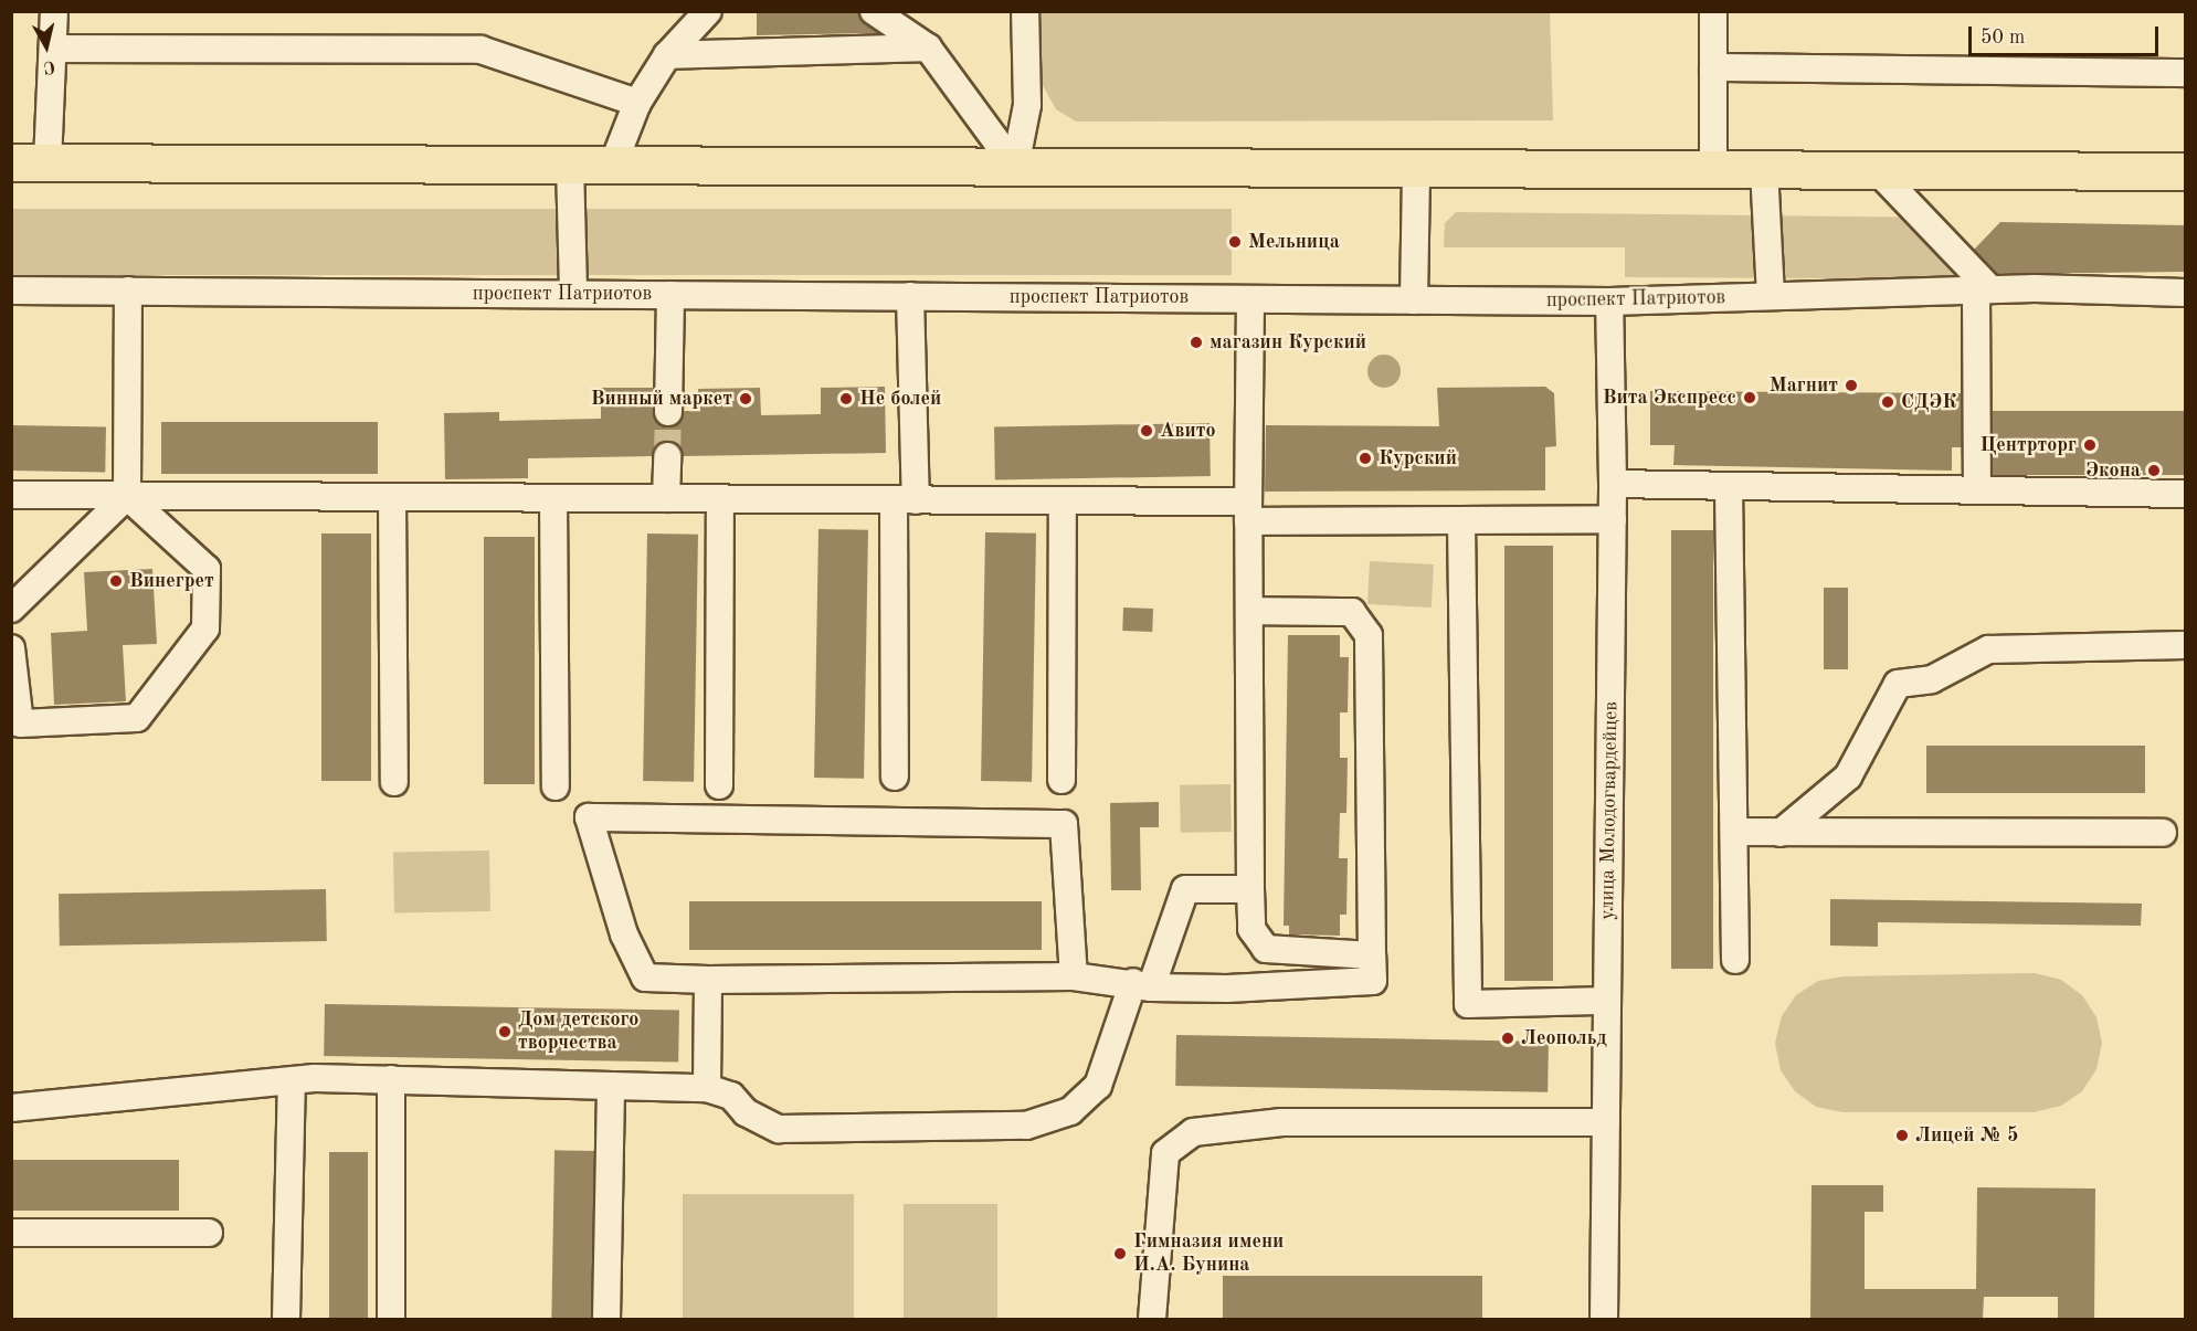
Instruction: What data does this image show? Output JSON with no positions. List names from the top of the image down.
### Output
{
  "streets": {
    "street": ["проспект Патриотов", "улица Молодогвардейцев"]
  },
  "crossings": [
    ["проспект Патриотов", "улица Молодогвардейцев"]
  ],
  "places": [
    "Мельница",
    "магазин Курский",
    "Магнит",
    "Вита Экспресс",
    "Винный маркет",
    "Не болей",
    "СДЭК",
    "Авито",
    "Центрторг",
    "Курский",
    "Экона",
    "Винегрет",
    "Дом детского творчества",
    "Леопольд",
    "Лицей № 5",
    "Гимназия имени И.А. Бунина"
  ],
  "scale_bar": "50 m",
  "north": "bottom"
}
